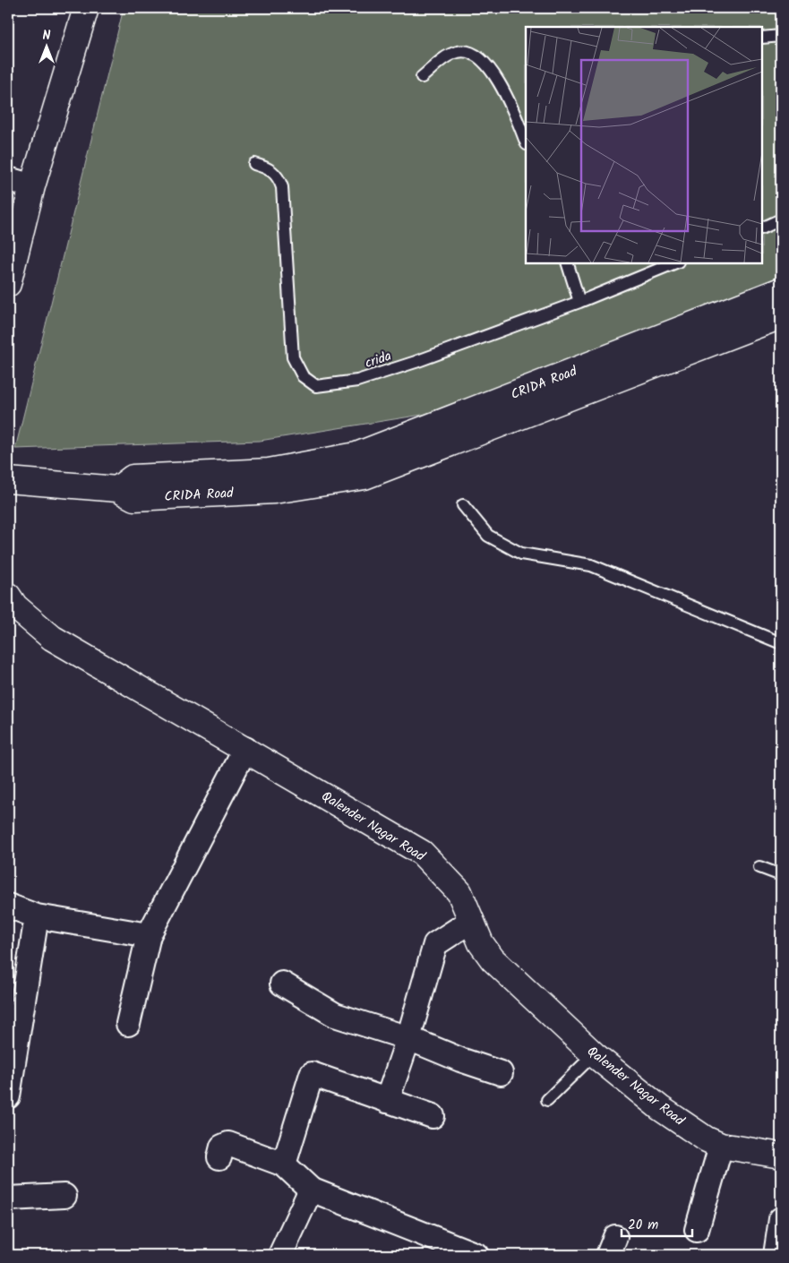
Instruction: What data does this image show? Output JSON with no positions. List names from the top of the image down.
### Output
{
  "streets": {
    "main road": ["CRIDA Road", "Qalender Nagar Road"],
    "lane": ["crida"]
  },
  "scale_bar": "20 m",
  "north": "top"
}
